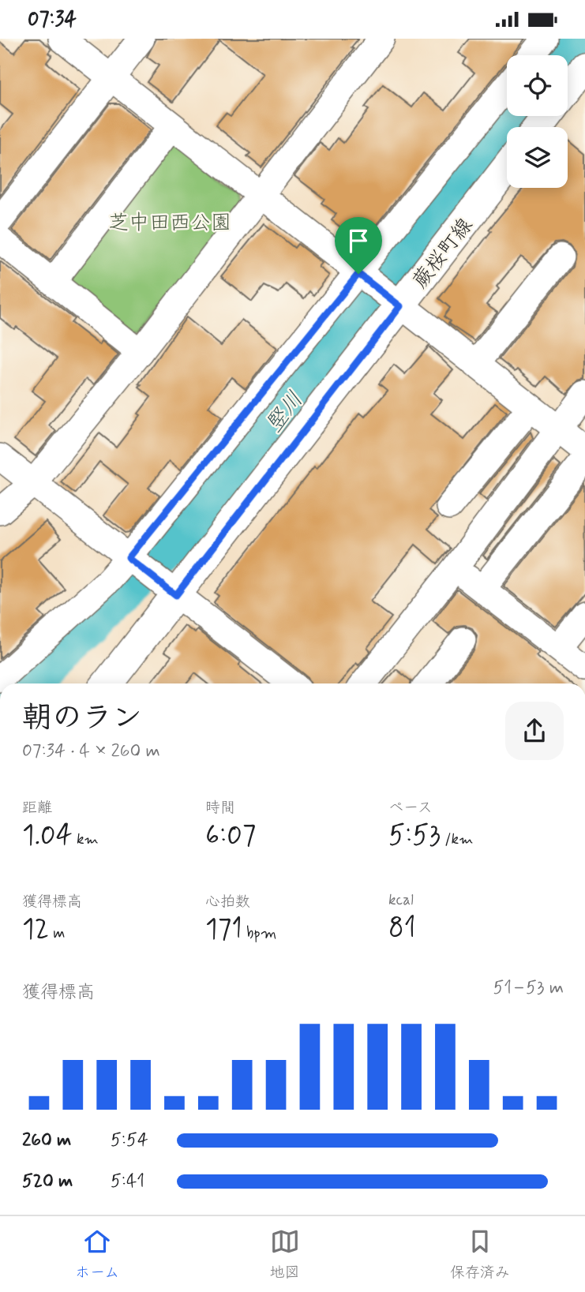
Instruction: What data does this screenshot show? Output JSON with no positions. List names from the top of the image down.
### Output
{
  "streets": {
    "main road": ["蕨桜町線"]
  },
  "water": ["竪川"],
  "parks": ["芝中田西公園"],
  "page": {
    "status": "07:34",
    "heading": ["朝のラン", "07:34 · 4 × 260 m"],
    "stats": [
      ["距離", "1.04 km"],
      ["時間", "6:07"],
      ["ペース", "5:53 /km"],
      ["獲得標高", "12 m"],
      ["心拍数", "171 bpm"],
      ["kcal", "81"]
    ],
    "chart": ["獲得標高", "51–53 m"],
    "list": [
      {
        "name": "260 m",
        "note": "5:54"
      },
      {
        "name": "520 m",
        "note": "5:41"
      }
    ],
    "tabs": ["ホーム", "地図", "保存済み"]
  }
}
